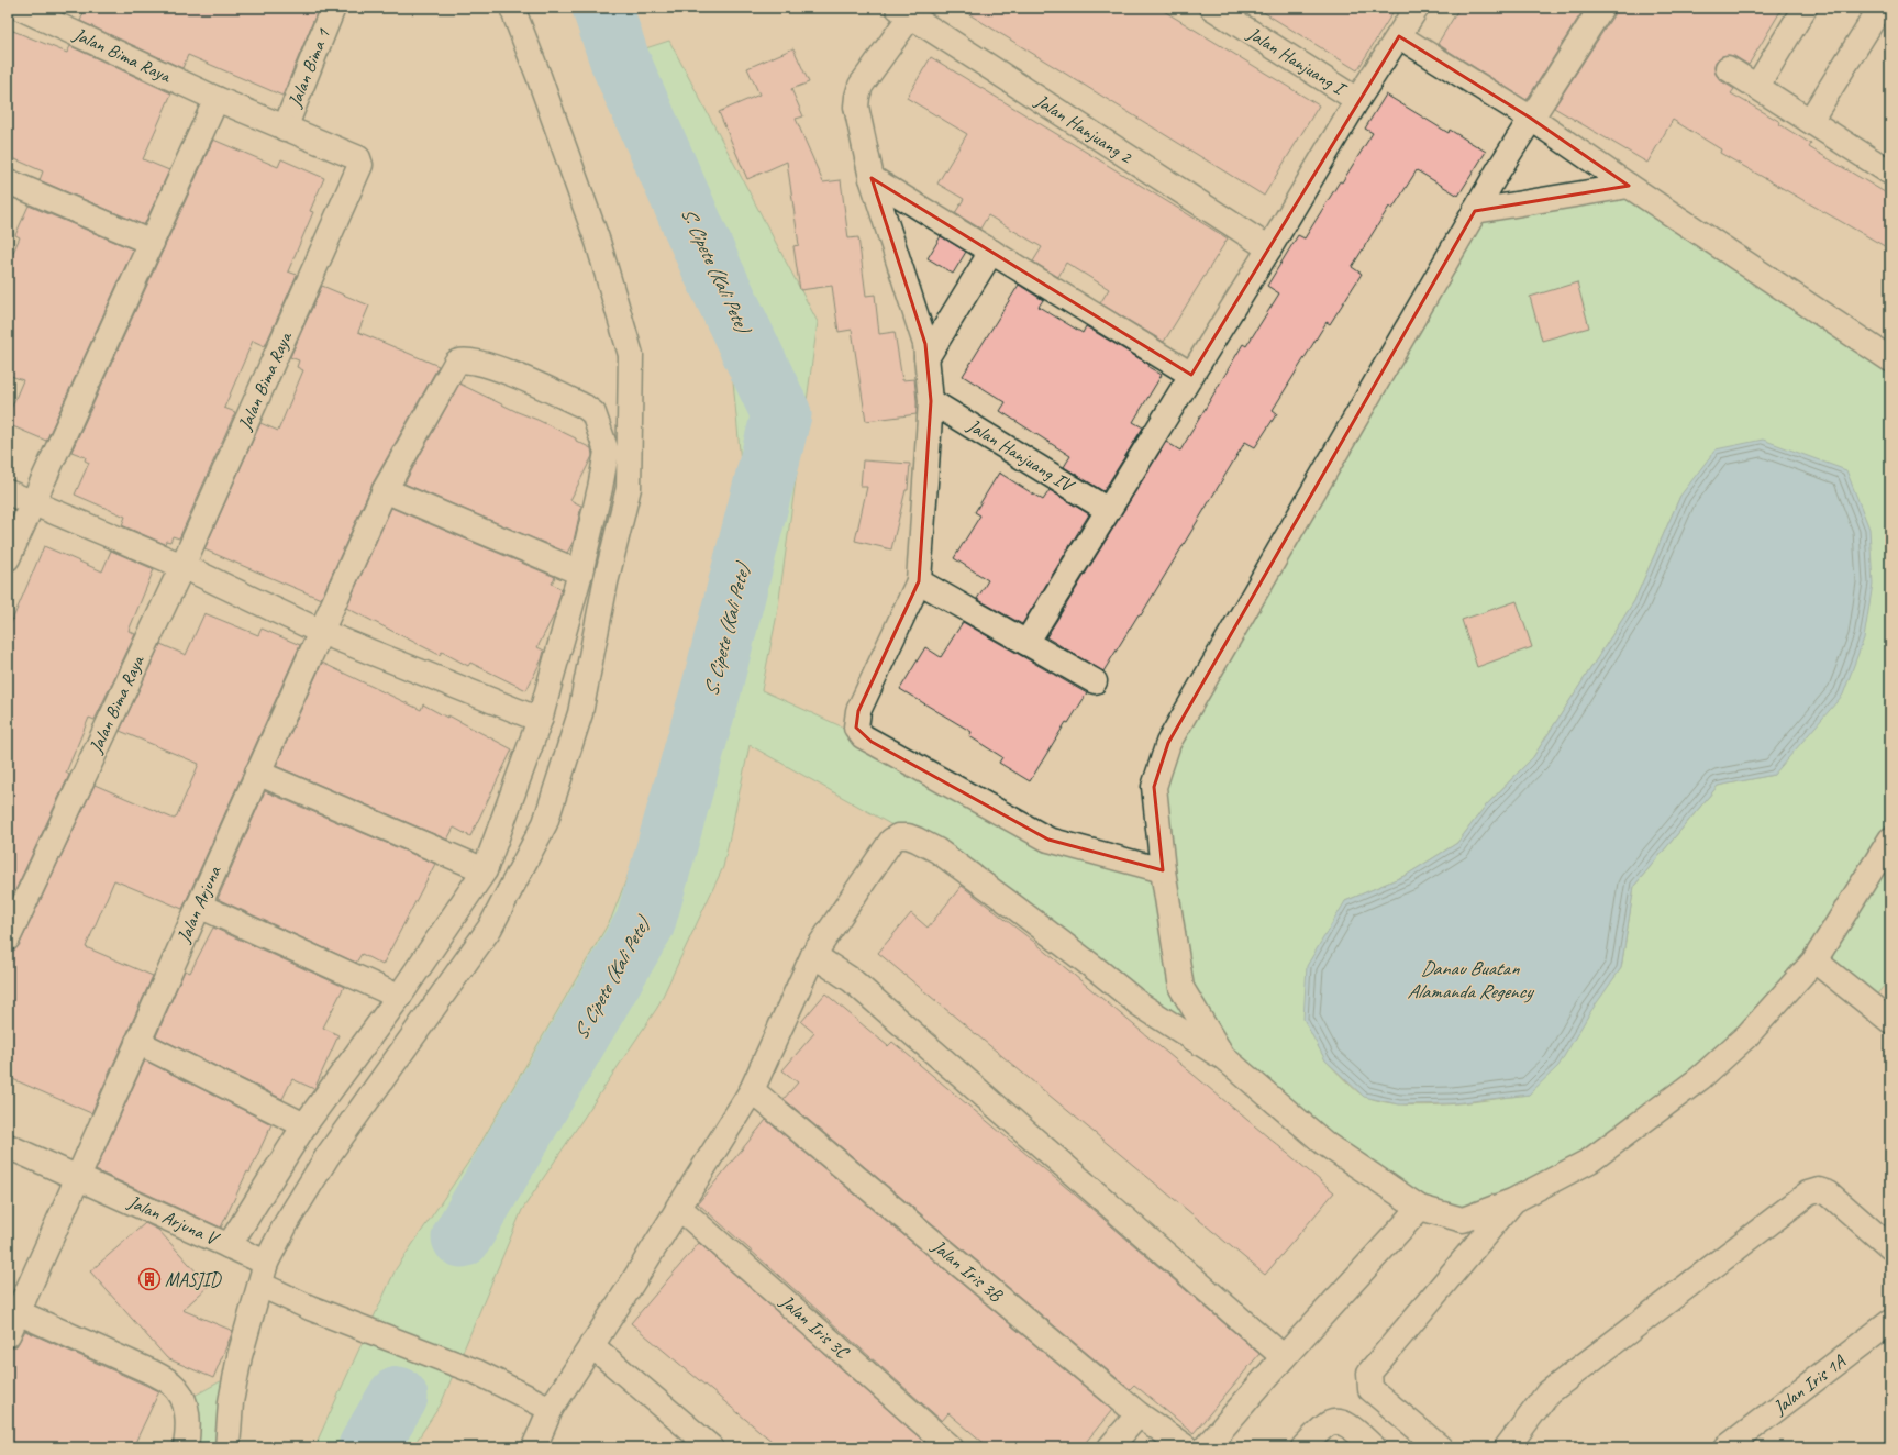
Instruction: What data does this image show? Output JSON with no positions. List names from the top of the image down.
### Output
{
  "streets": {
    "street": [
      "Jalan Bima Raya",
      "Jalan Hanjuang I",
      "Jalan Bima 1",
      "Jalan Hanjuang 2",
      "Jalan Hanjuang IV",
      "Jalan Arjuna",
      "Jalan Arjuna V",
      "Jalan Iris 3B",
      "Jalan Iris 3C",
      "Jalan Iris 1A"
    ]
  },
  "crossings": [
    ["Jalan Bima Raya", "Jalan Bima 1"],
    ["Jalan Arjuna", "Jalan Arjuna V"]
  ],
  "water": ["S. Cipete (Kali Pete)", "Danau Buatan Alamanda Regency"],
  "places": {
    "building": ["MASJID"]
  }
}
